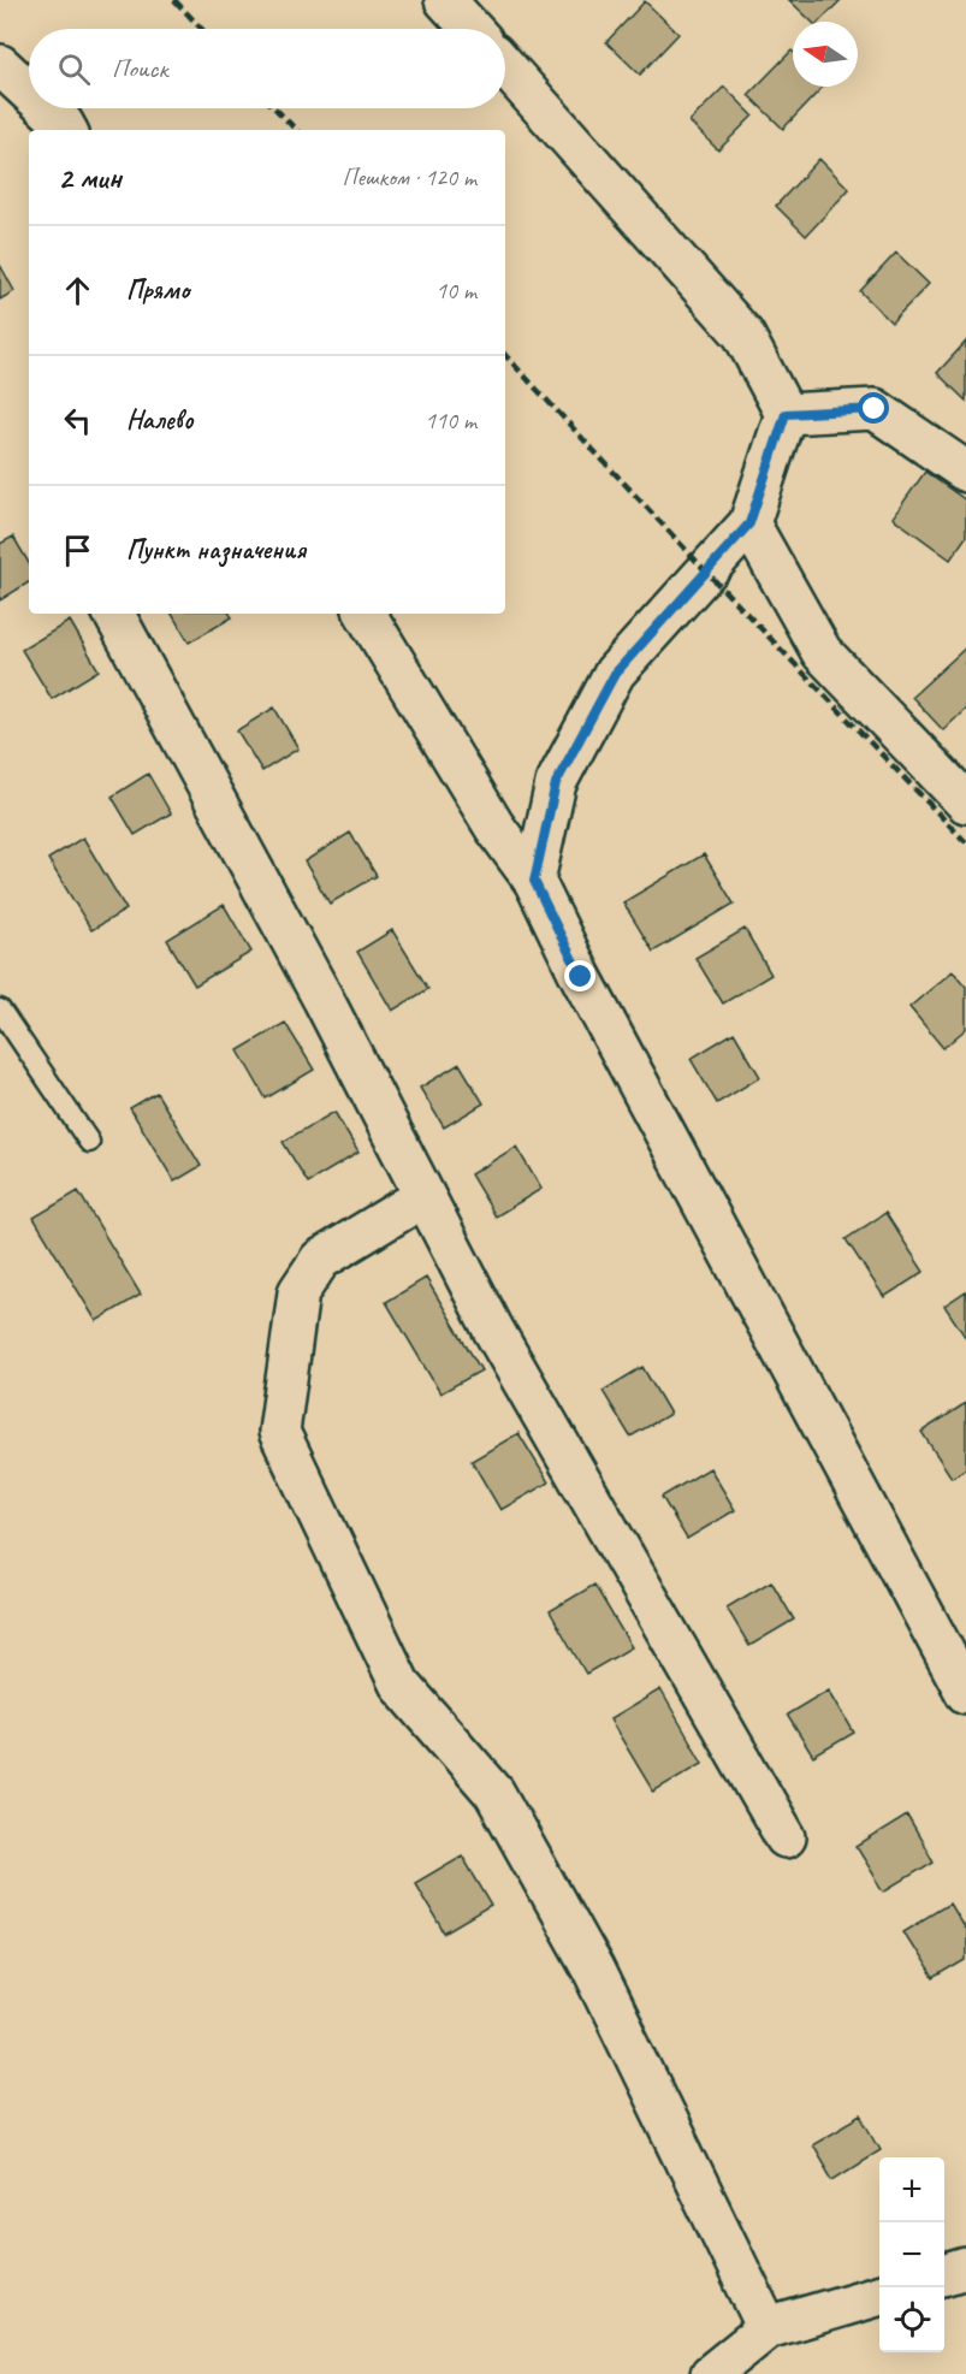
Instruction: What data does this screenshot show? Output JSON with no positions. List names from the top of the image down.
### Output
{
  "north": "left",
  "page": {
    "search": "Поиск",
    "heading": ["2 мин", "Пешком · 120 m"],
    "list": [
      ["Прямо", "10 m"],
      ["Налево", "110 m"],
      "Пункт назначения"
    ],
    "map_buttons": ["+", "−"]
  }
}
